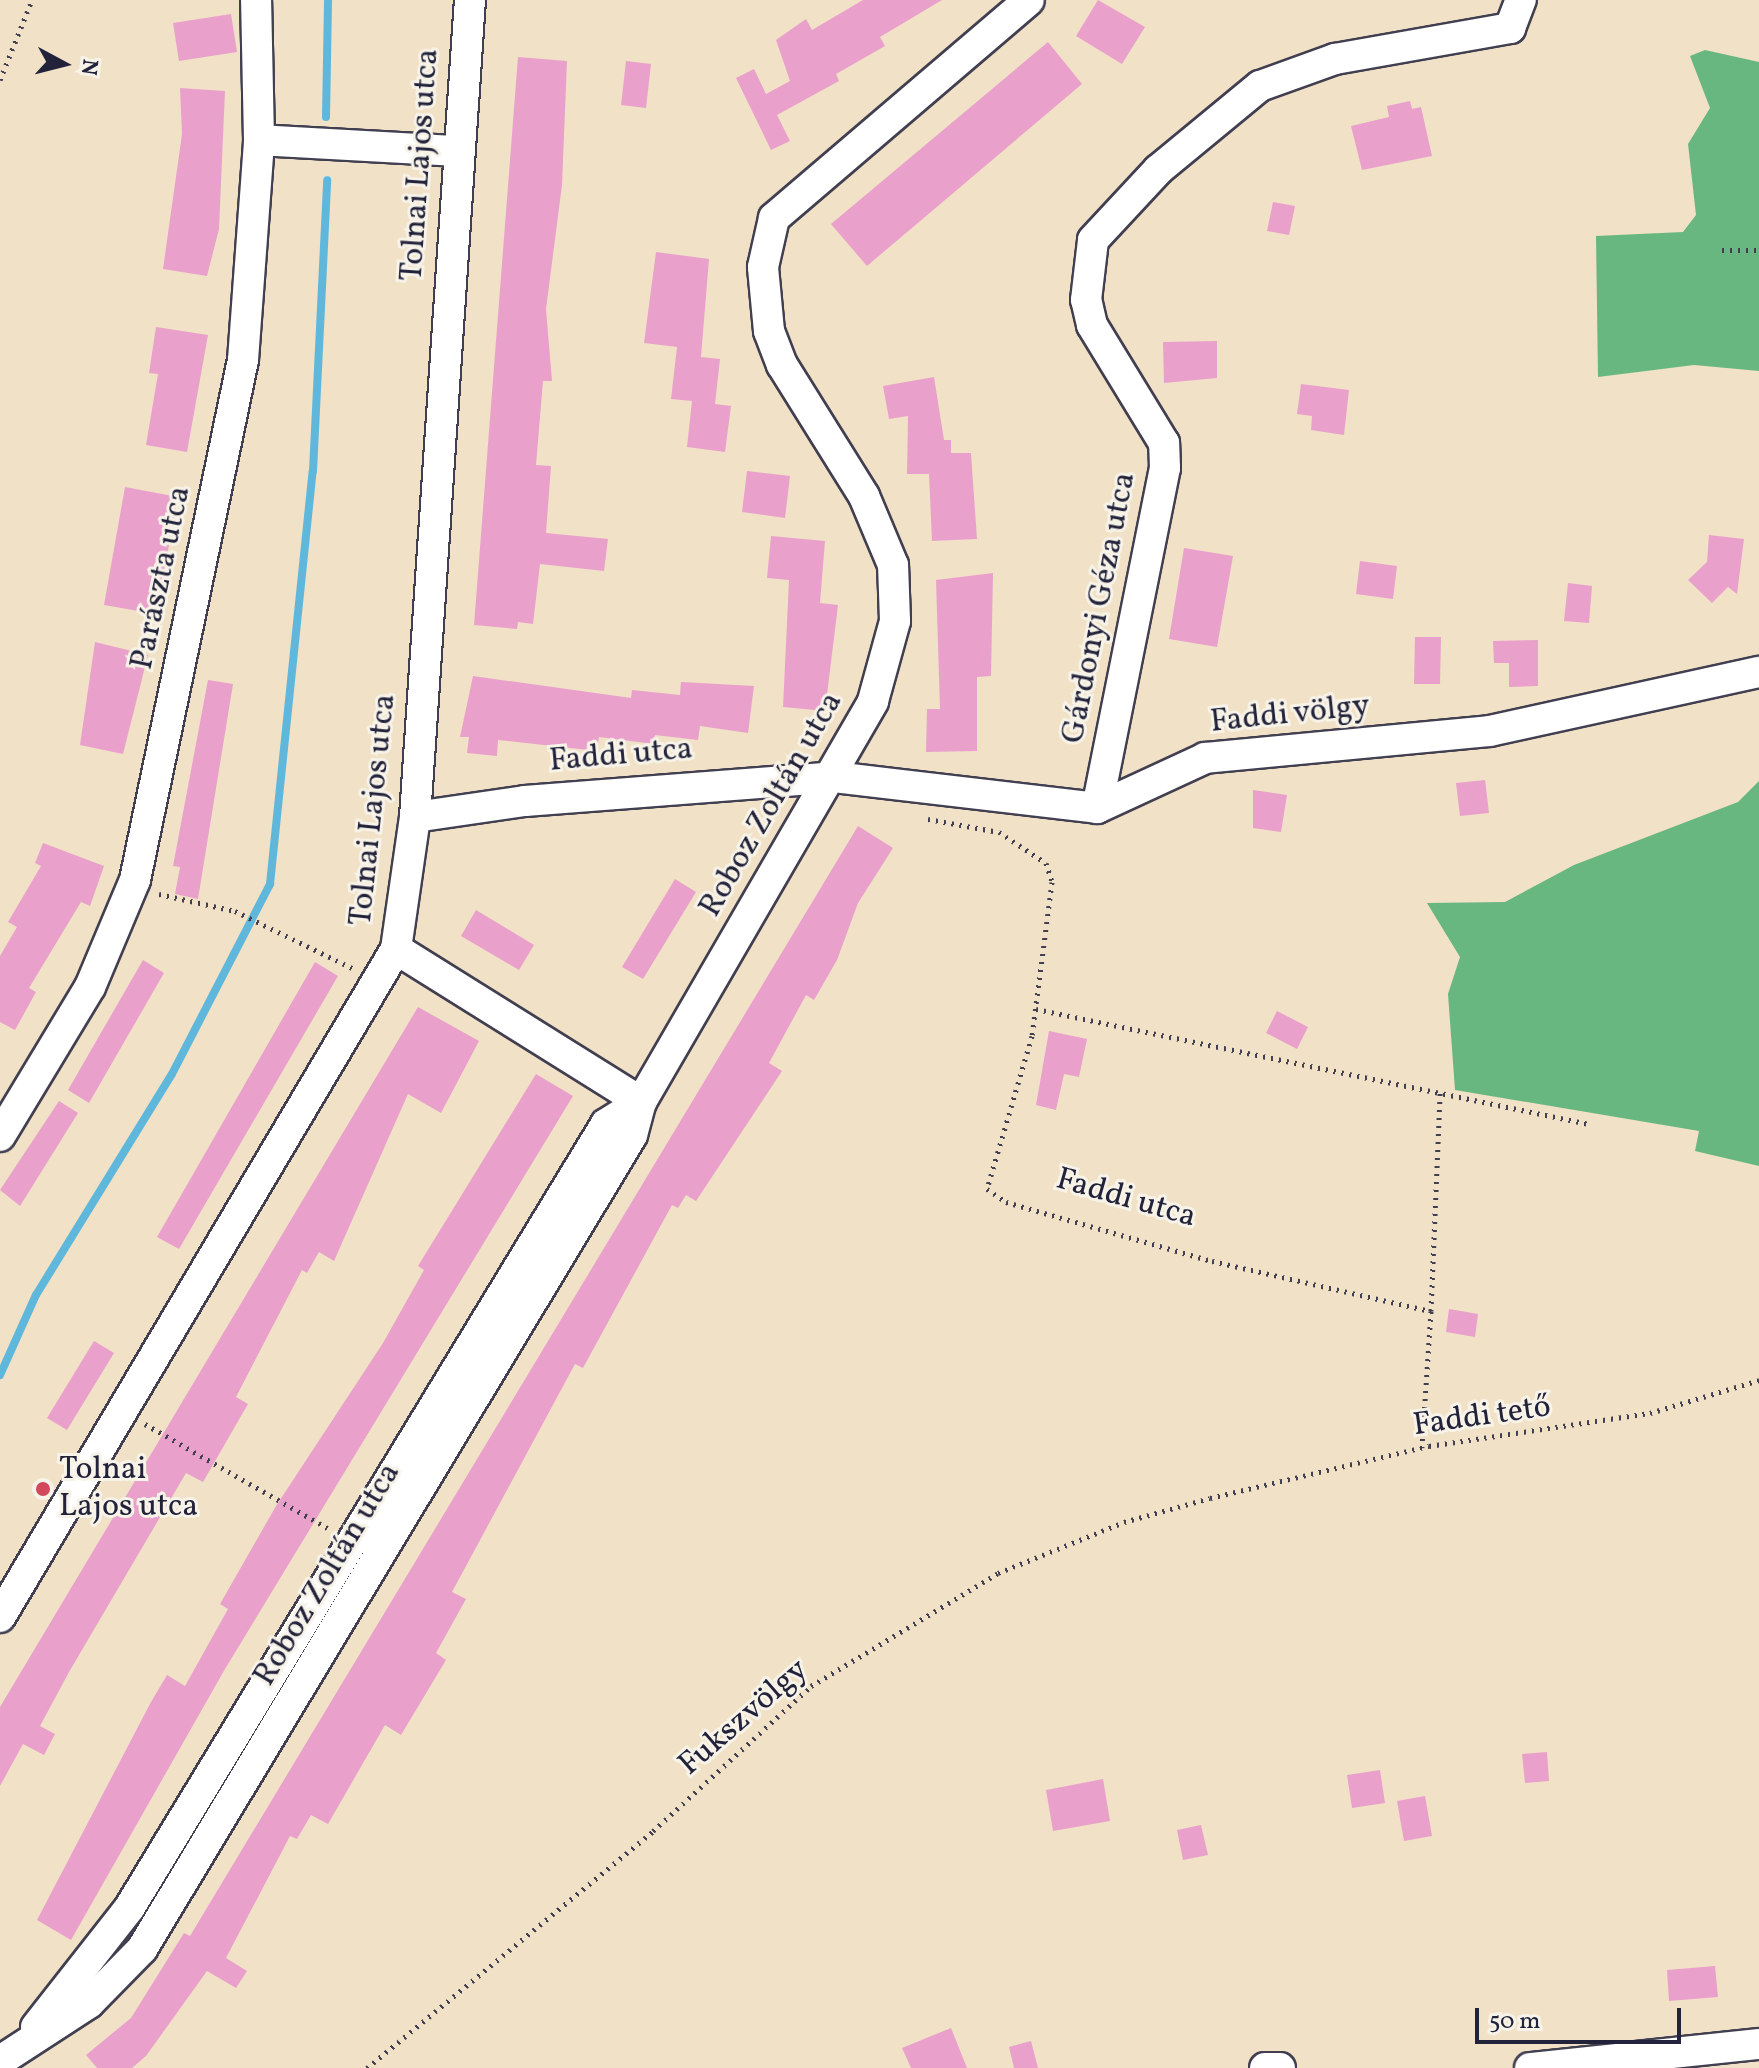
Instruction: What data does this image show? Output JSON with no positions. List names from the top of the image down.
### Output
{
  "streets": {
    "street": [
      "Tolnai Lajos utca",
      "Parászta utca",
      "Gárdonyi Géza utca",
      "Faddi völgy",
      "Faddi utca",
      "Roboz Zoltán utca"
    ],
    "path": ["Faddi tető", "Fukszvölgy"]
  },
  "crossings": [
    ["Tolnai Lajos utca", "Faddi utca"],
    ["Gárdonyi Géza utca", "Faddi völgy"],
    ["Faddi utca", "Roboz Zoltán utca"],
    ["Faddi tető", "Fukszvölgy"]
  ],
  "places": ["Tolnai Lajos utca"],
  "scale_bar": "50 m",
  "north": "right"
}
